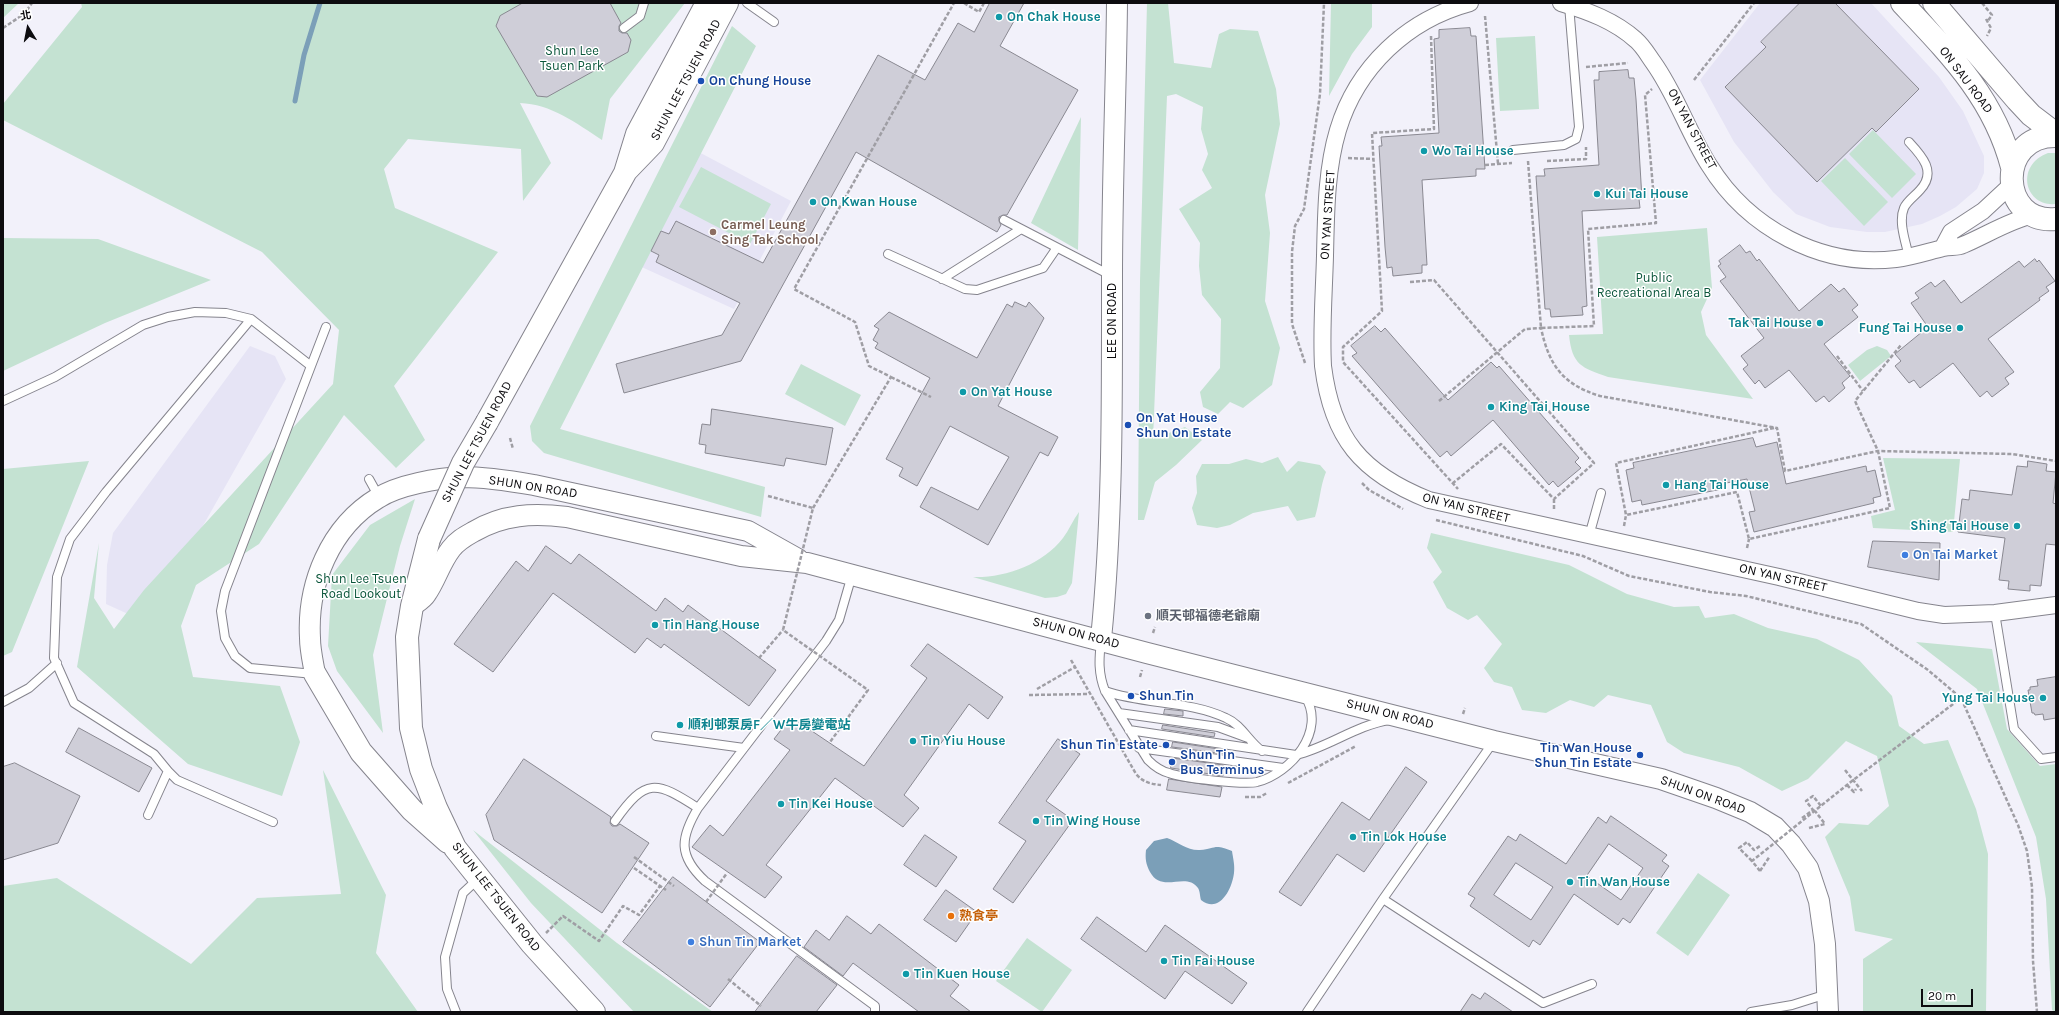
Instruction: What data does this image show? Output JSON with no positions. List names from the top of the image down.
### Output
{
  "streets": {
    "main road": ["SHUN LEE TSUEN ROAD", "ON SAU ROAD"],
    "street": ["ON YAN STREET", "LEE ON ROAD", "SHUN ON ROAD"]
  },
  "crossings": [
    ["SHUN LEE TSUEN ROAD", "SHUN ON ROAD"],
    ["ON SAU ROAD", "ON YAN STREET"],
    ["LEE ON ROAD", "SHUN ON ROAD"]
  ],
  "parks": ["Shun Lee Tsuen Park", "Public Recreational Area B", "Shun Lee Tsuen Road Lookout"],
  "places": [
    "On Chak House",
    "On Chung House",
    "Wo Tai House",
    "Kui Tai House",
    "On Kwan House",
    "Carmel Leung Sing Tak School",
    "Tak Tai House",
    "Fung Tai House",
    "On Yat House",
    "King Tai House",
    "On Yat House Shun On Estate",
    "Hang Tai House",
    "Shing Tai House",
    "On Tai Market",
    "順天邨福德老爺廟",
    "Tin Hang House",
    "Shun Tin",
    "Yung Tai House",
    "順利邨泵房F／W牛房變電站",
    "Tin Yiu House",
    "Shun Tin Estate",
    "Tin Wan House Shun Tin Estate",
    "Shun Tin Bus Terminus",
    "Tin Kei House",
    "Tin Wing House",
    "Tin Lok House",
    "Tin Wan House",
    "熟食亭",
    "Shun Tin Market",
    "Tin Fai House",
    "Tin Kuen House"
  ],
  "scale_bar": "20 m",
  "north": "top"
}
